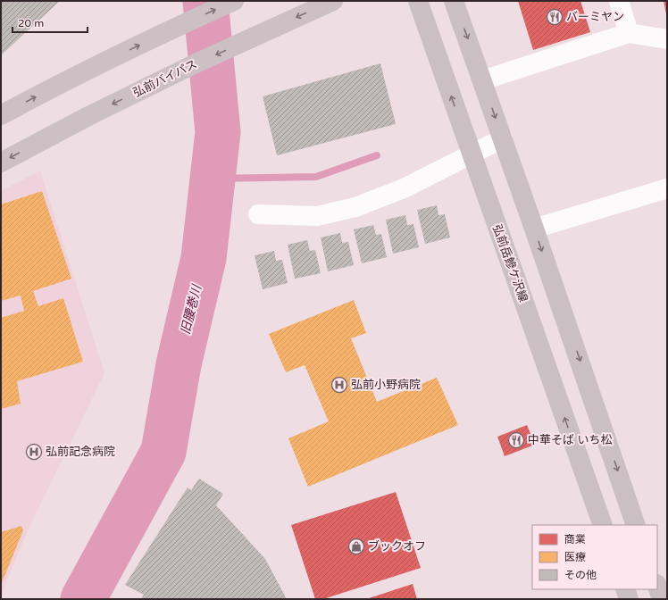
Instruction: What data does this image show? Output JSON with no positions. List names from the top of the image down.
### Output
{
  "streets": {
    "highway": ["弘前バイパス"],
    "main road": ["弘前岳鰺ケ沢線"]
  },
  "water": ["旧腰巻川"],
  "places": {
    "restaurant": ["バーミヤン", "中華そば いち松"],
    "hospital": ["弘前小野病院", "弘前記念病院"],
    "shop": ["ブックオフ"]
  },
  "legend": ["商業", "医療", "その他"],
  "scale_bar": "20 m"
}
